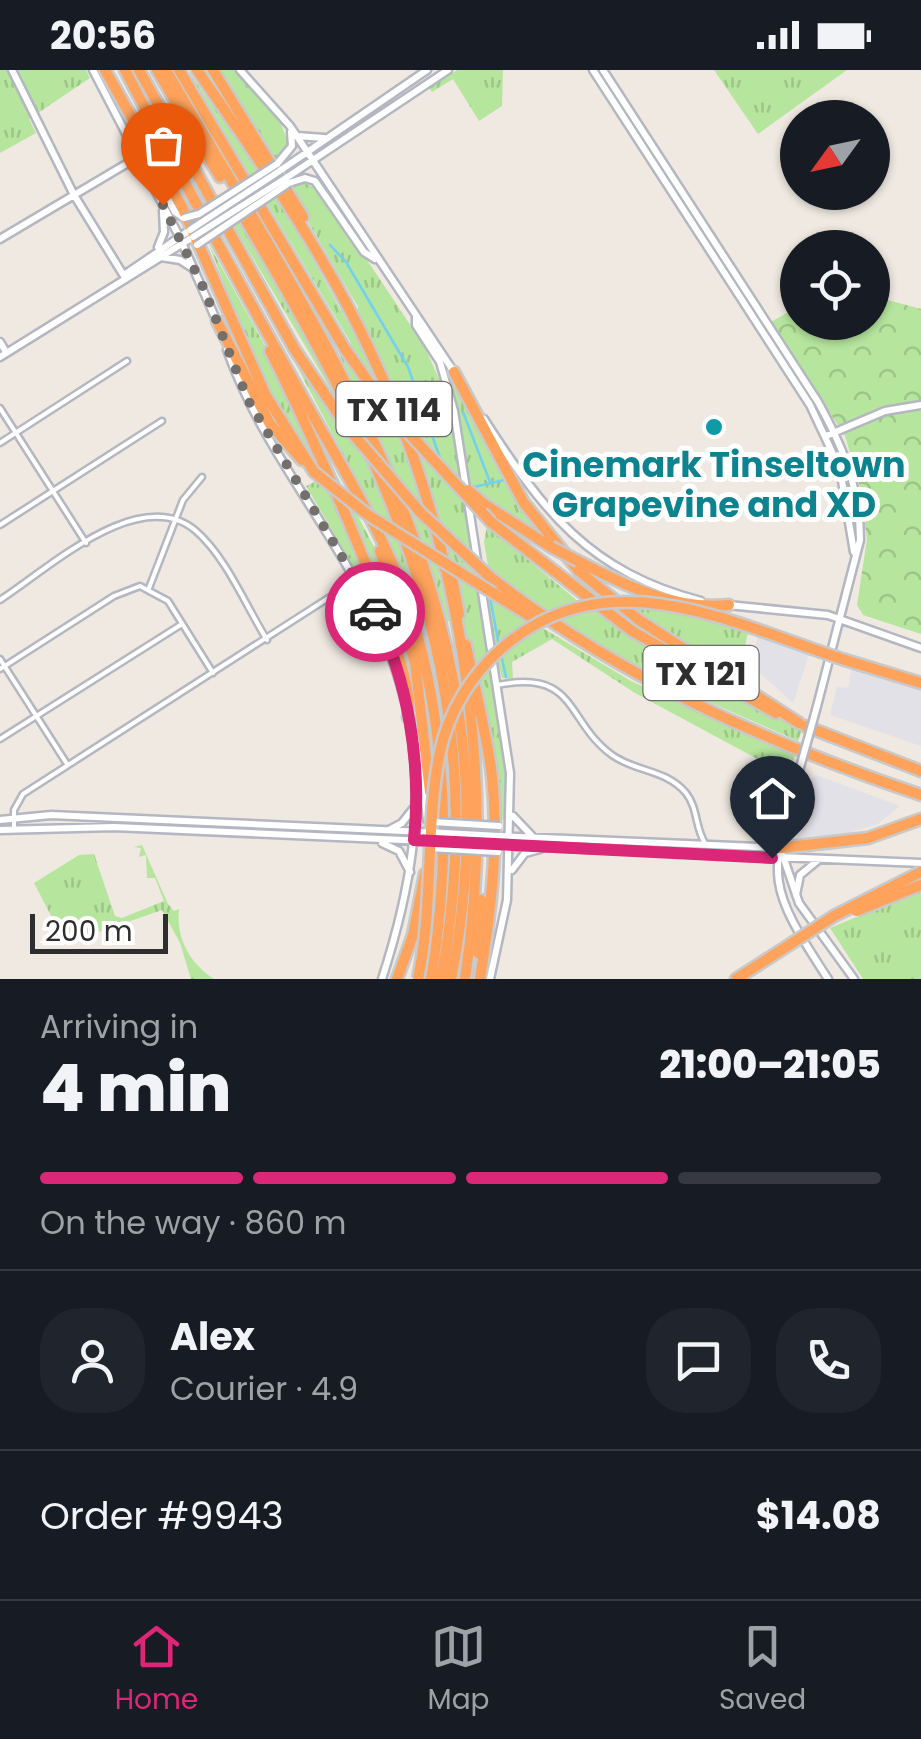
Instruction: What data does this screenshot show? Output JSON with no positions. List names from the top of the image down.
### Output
{
  "streets": {
    "highway": ["TX 114", "TX 121"]
  },
  "places": ["Cinemark Tinseltown Grapevine and XD"],
  "scale_bar": "200 m",
  "north": "bottom left",
  "page": {
    "status": "20:56",
    "scale": "200 m",
    "heading": ["4 min", "Arriving in", "21:00–21:05"],
    "panel": [
      "Alex",
      "Courier · 4.9",
      "Order #9943",
      "$14.08"
    ],
    "bar": "On the way · 860 m",
    "tabs": ["Home", "Map", "Saved"]
  }
}
